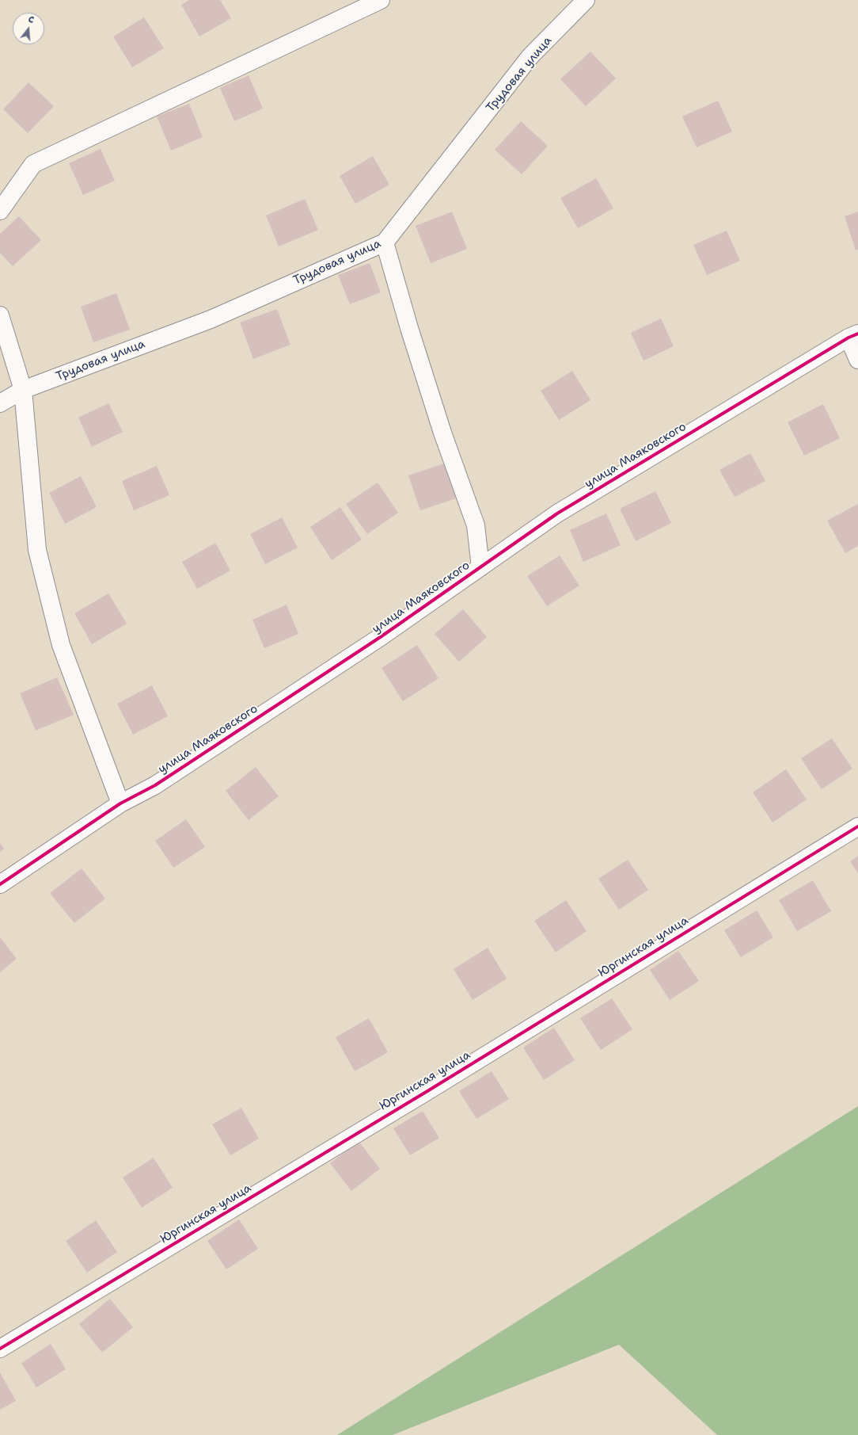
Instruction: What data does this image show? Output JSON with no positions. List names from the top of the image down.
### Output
{
  "streets": {
    "street": ["Трудовая улица", "улица Маяковского", "Юргинская улица"]
  },
  "north": "top"
}
